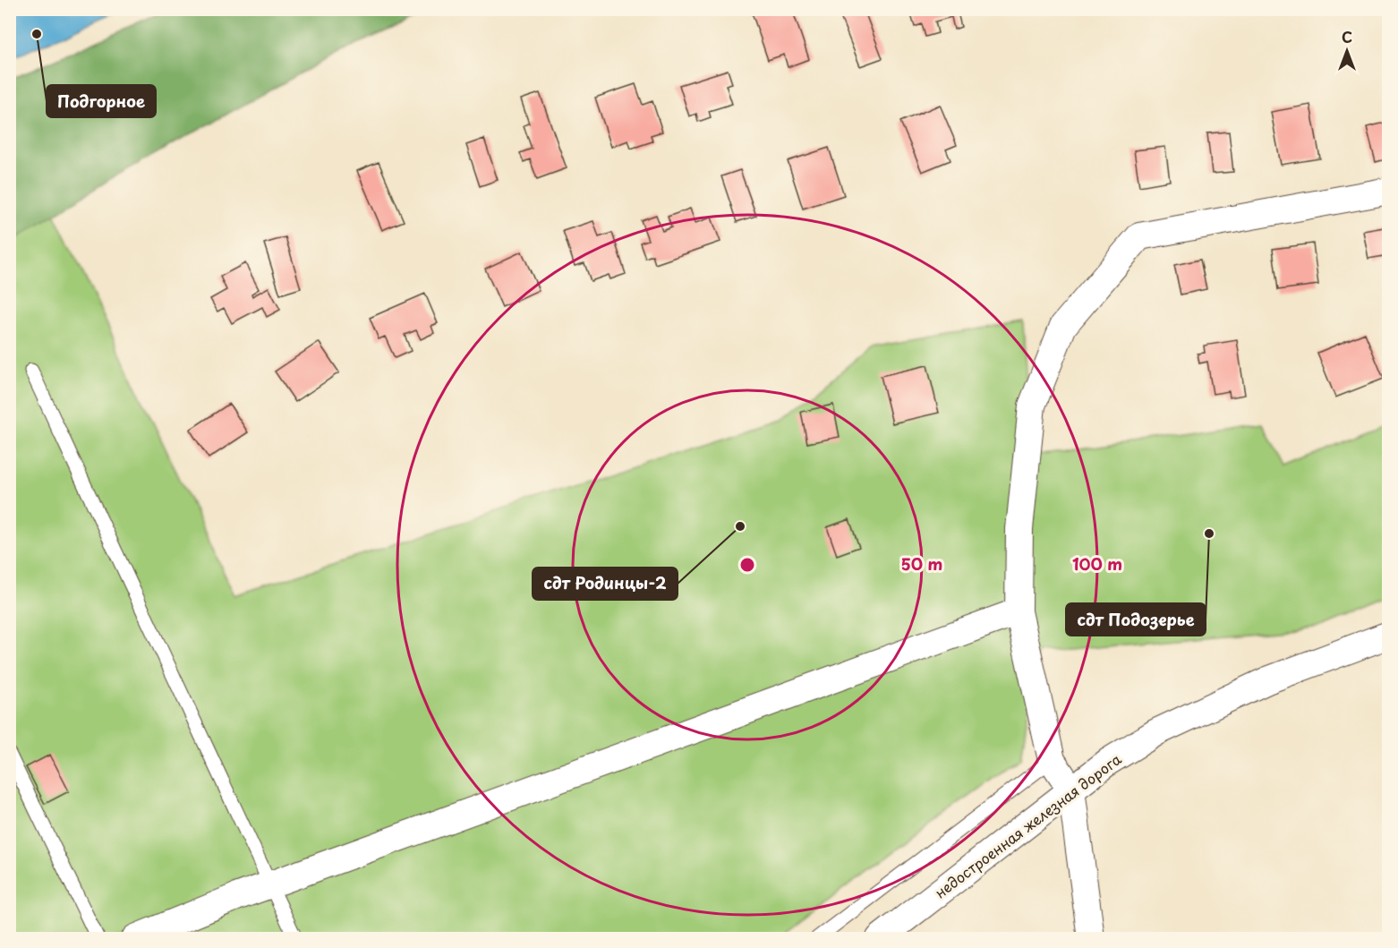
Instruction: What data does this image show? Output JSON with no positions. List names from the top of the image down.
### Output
{
  "streets": {
    "street": ["недостроенная железная дорога"]
  },
  "places": ["Подгорное", "сдт Родинцы-2", "сдт Подозерье"],
  "north": "top",
  "rings": ["50 m", "100 m"]
}
